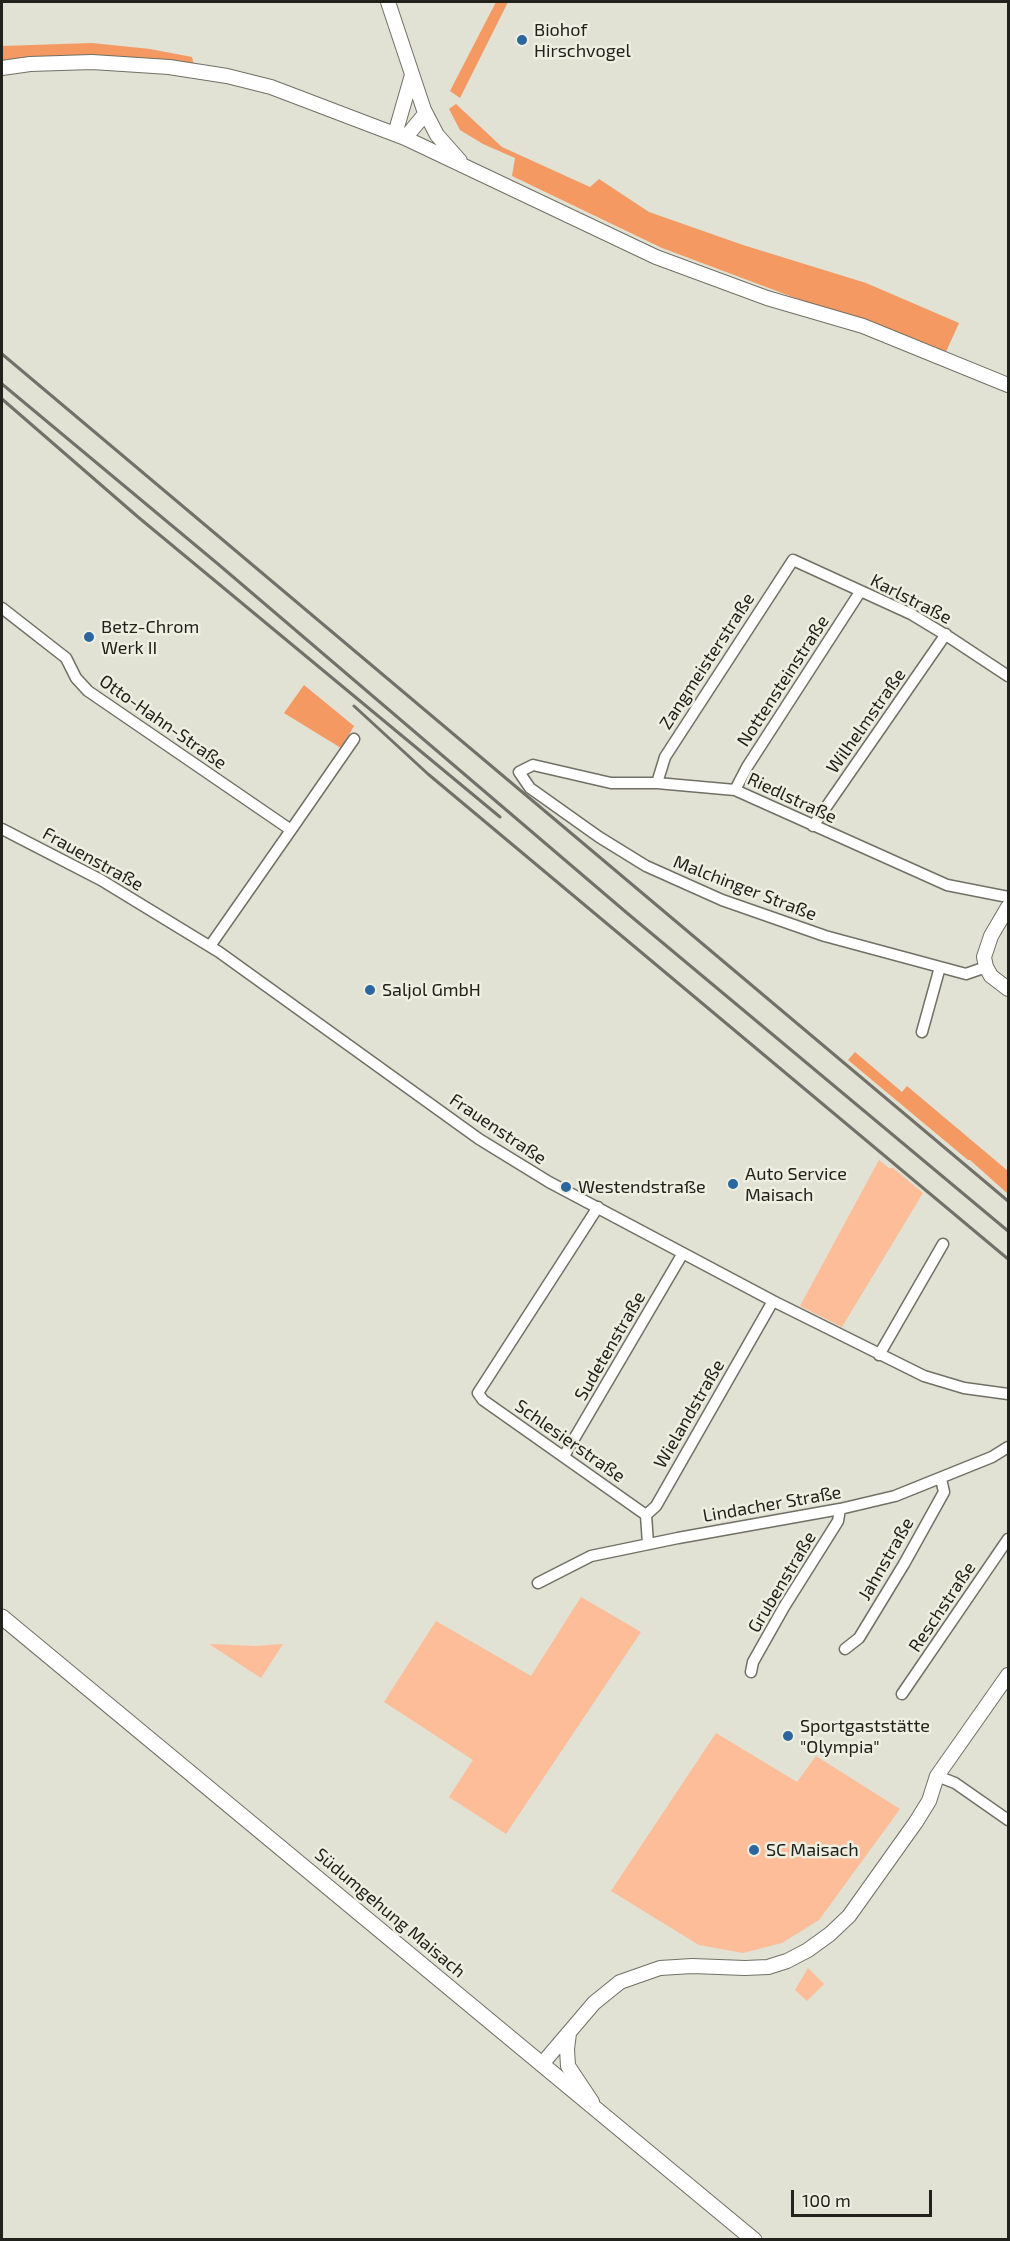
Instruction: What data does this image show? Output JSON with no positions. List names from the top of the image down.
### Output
{
  "streets": {
    "main road": ["Südumgehung Maisach"],
    "street": [
      "Karlstraße",
      "Zangmeisterstraße",
      "Nottensteinstraße",
      "Wilhelmstraße",
      "Otto-Hahn-Straße",
      "Riedlstraße",
      "Frauenstraße",
      "Malchinger Straße",
      "Sudetenstraße",
      "Wielandstraße",
      "Schlesierstraße",
      "Lindacher Straße",
      "Jahnstraße",
      "Grubenstraße",
      "Reschstraße"
    ]
  },
  "crossings": [
    ["Karlstraße", "Zangmeisterstraße"],
    ["Karlstraße", "Nottensteinstraße"],
    ["Karlstraße", "Wilhelmstraße"],
    ["Zangmeisterstraße", "Riedlstraße"],
    ["Nottensteinstraße", "Riedlstraße"],
    ["Wilhelmstraße", "Riedlstraße"],
    ["Riedlstraße", "Malchinger Straße"],
    ["Frauenstraße", "Sudetenstraße"],
    ["Frauenstraße", "Wielandstraße"],
    ["Frauenstraße", "Schlesierstraße"],
    ["Sudetenstraße", "Schlesierstraße"],
    ["Wielandstraße", "Schlesierstraße"],
    ["Lindacher Straße", "Jahnstraße"],
    ["Lindacher Straße", "Grubenstraße"]
  ],
  "places": [
    "Biohof Hirschvogel",
    "Betz-Chrom Werk II",
    "Saljol GmbH",
    "Auto Service Maisach",
    "Westendstraße",
    "Sportgaststätte \"Olympia\"",
    "SC Maisach"
  ],
  "scale_bar": "100 m"
}
